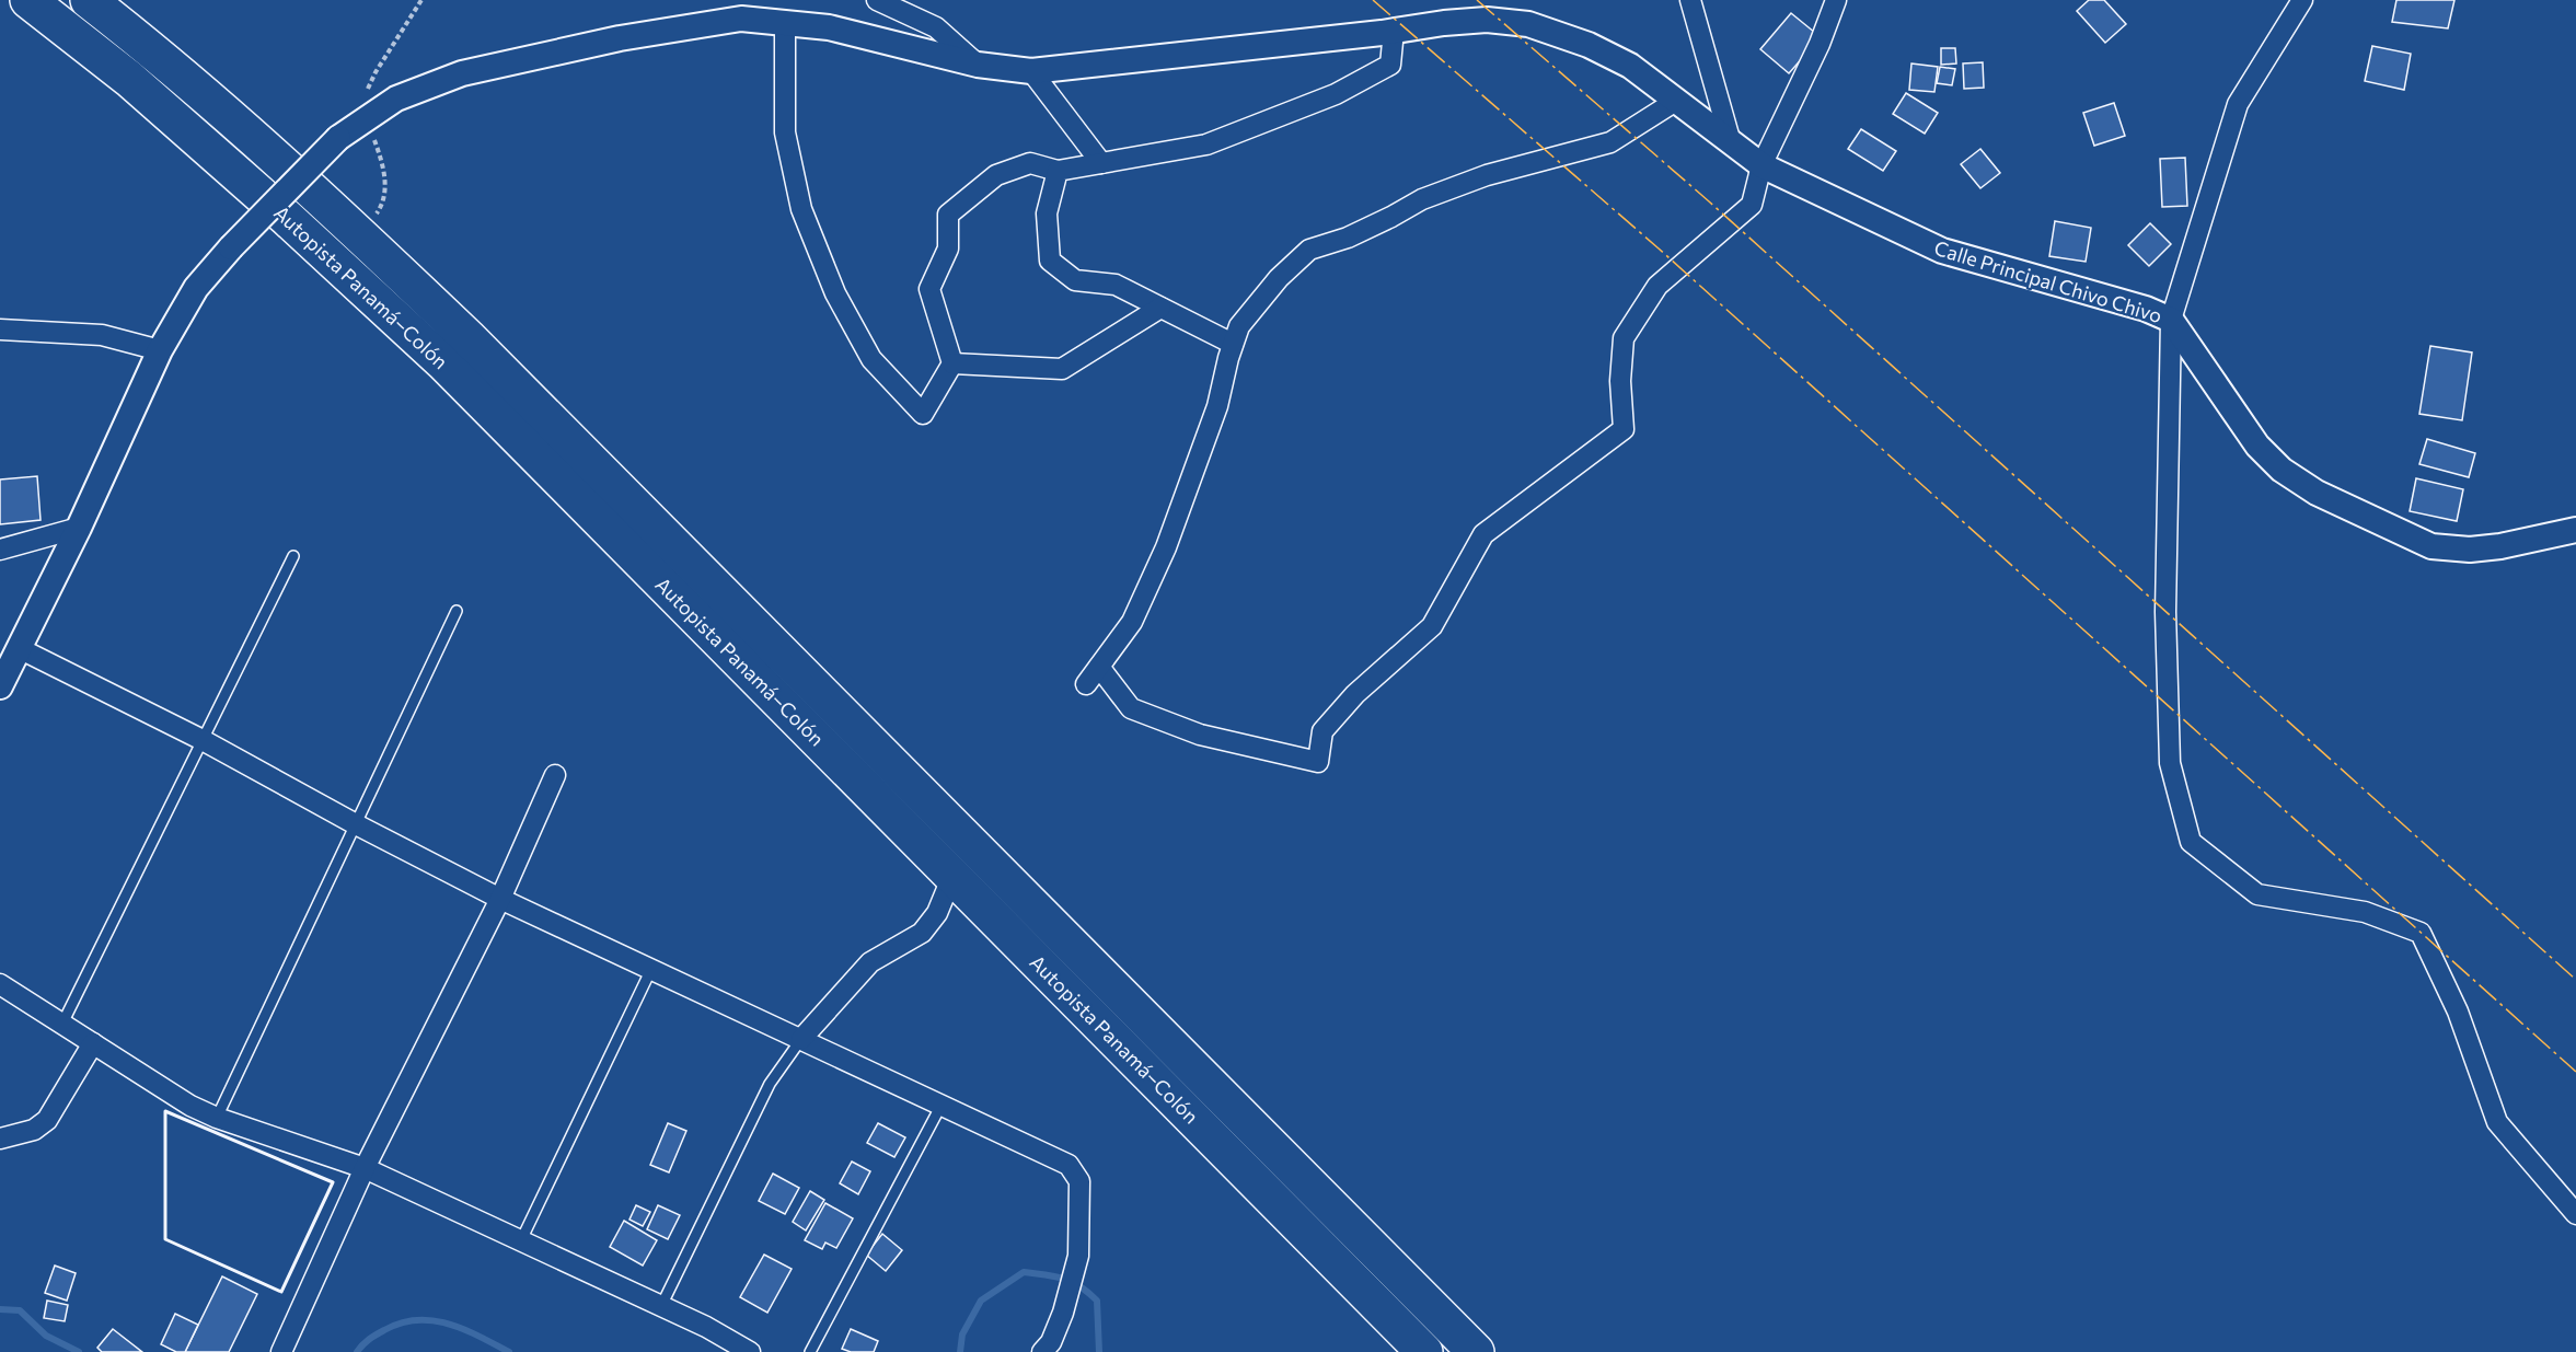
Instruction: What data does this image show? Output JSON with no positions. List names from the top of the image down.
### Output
{
  "streets": {
    "highway": ["Autopista Panamá–Colón"],
    "street": ["Calle Principal Chivo Chivo"]
  }
}
